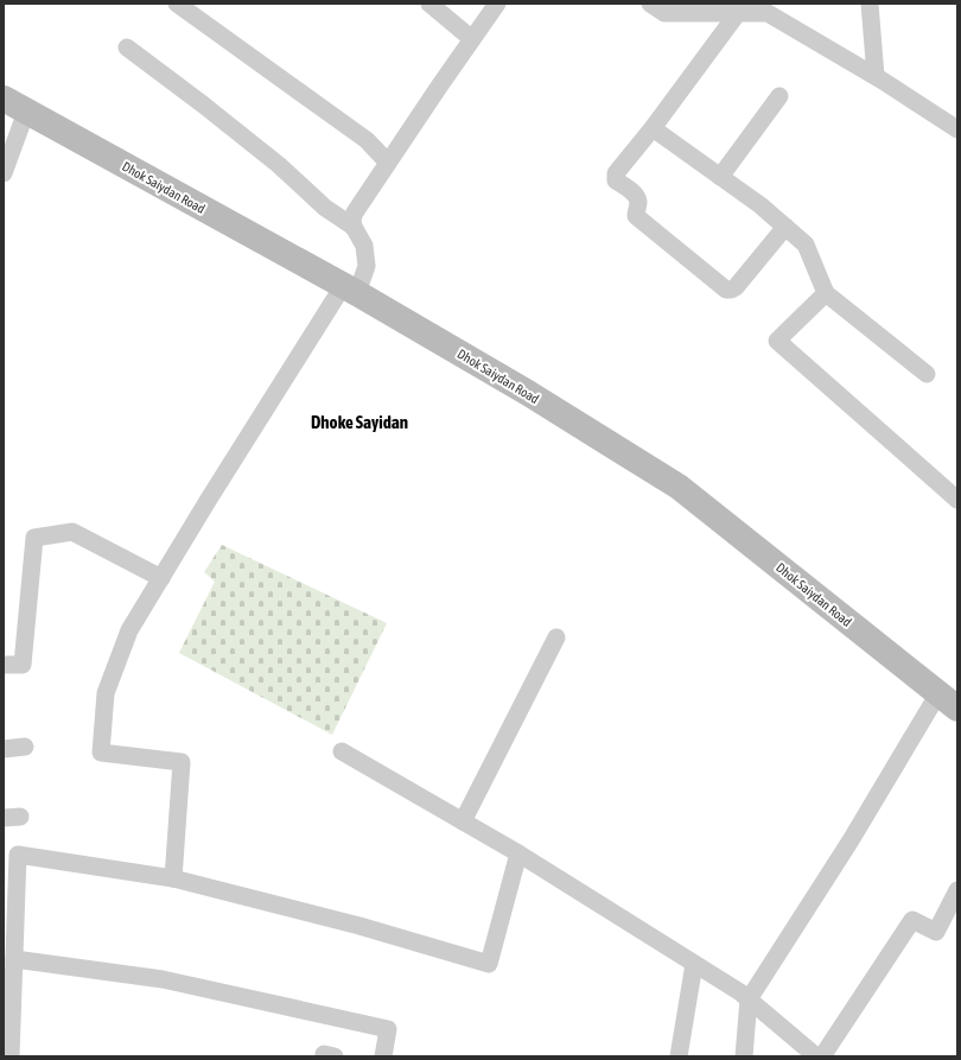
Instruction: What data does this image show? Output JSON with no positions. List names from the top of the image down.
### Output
{
  "streets": {
    "main road": ["Dhok Saiydan Road"]
  },
  "districts": ["Dhoke Sayidan"]
}
